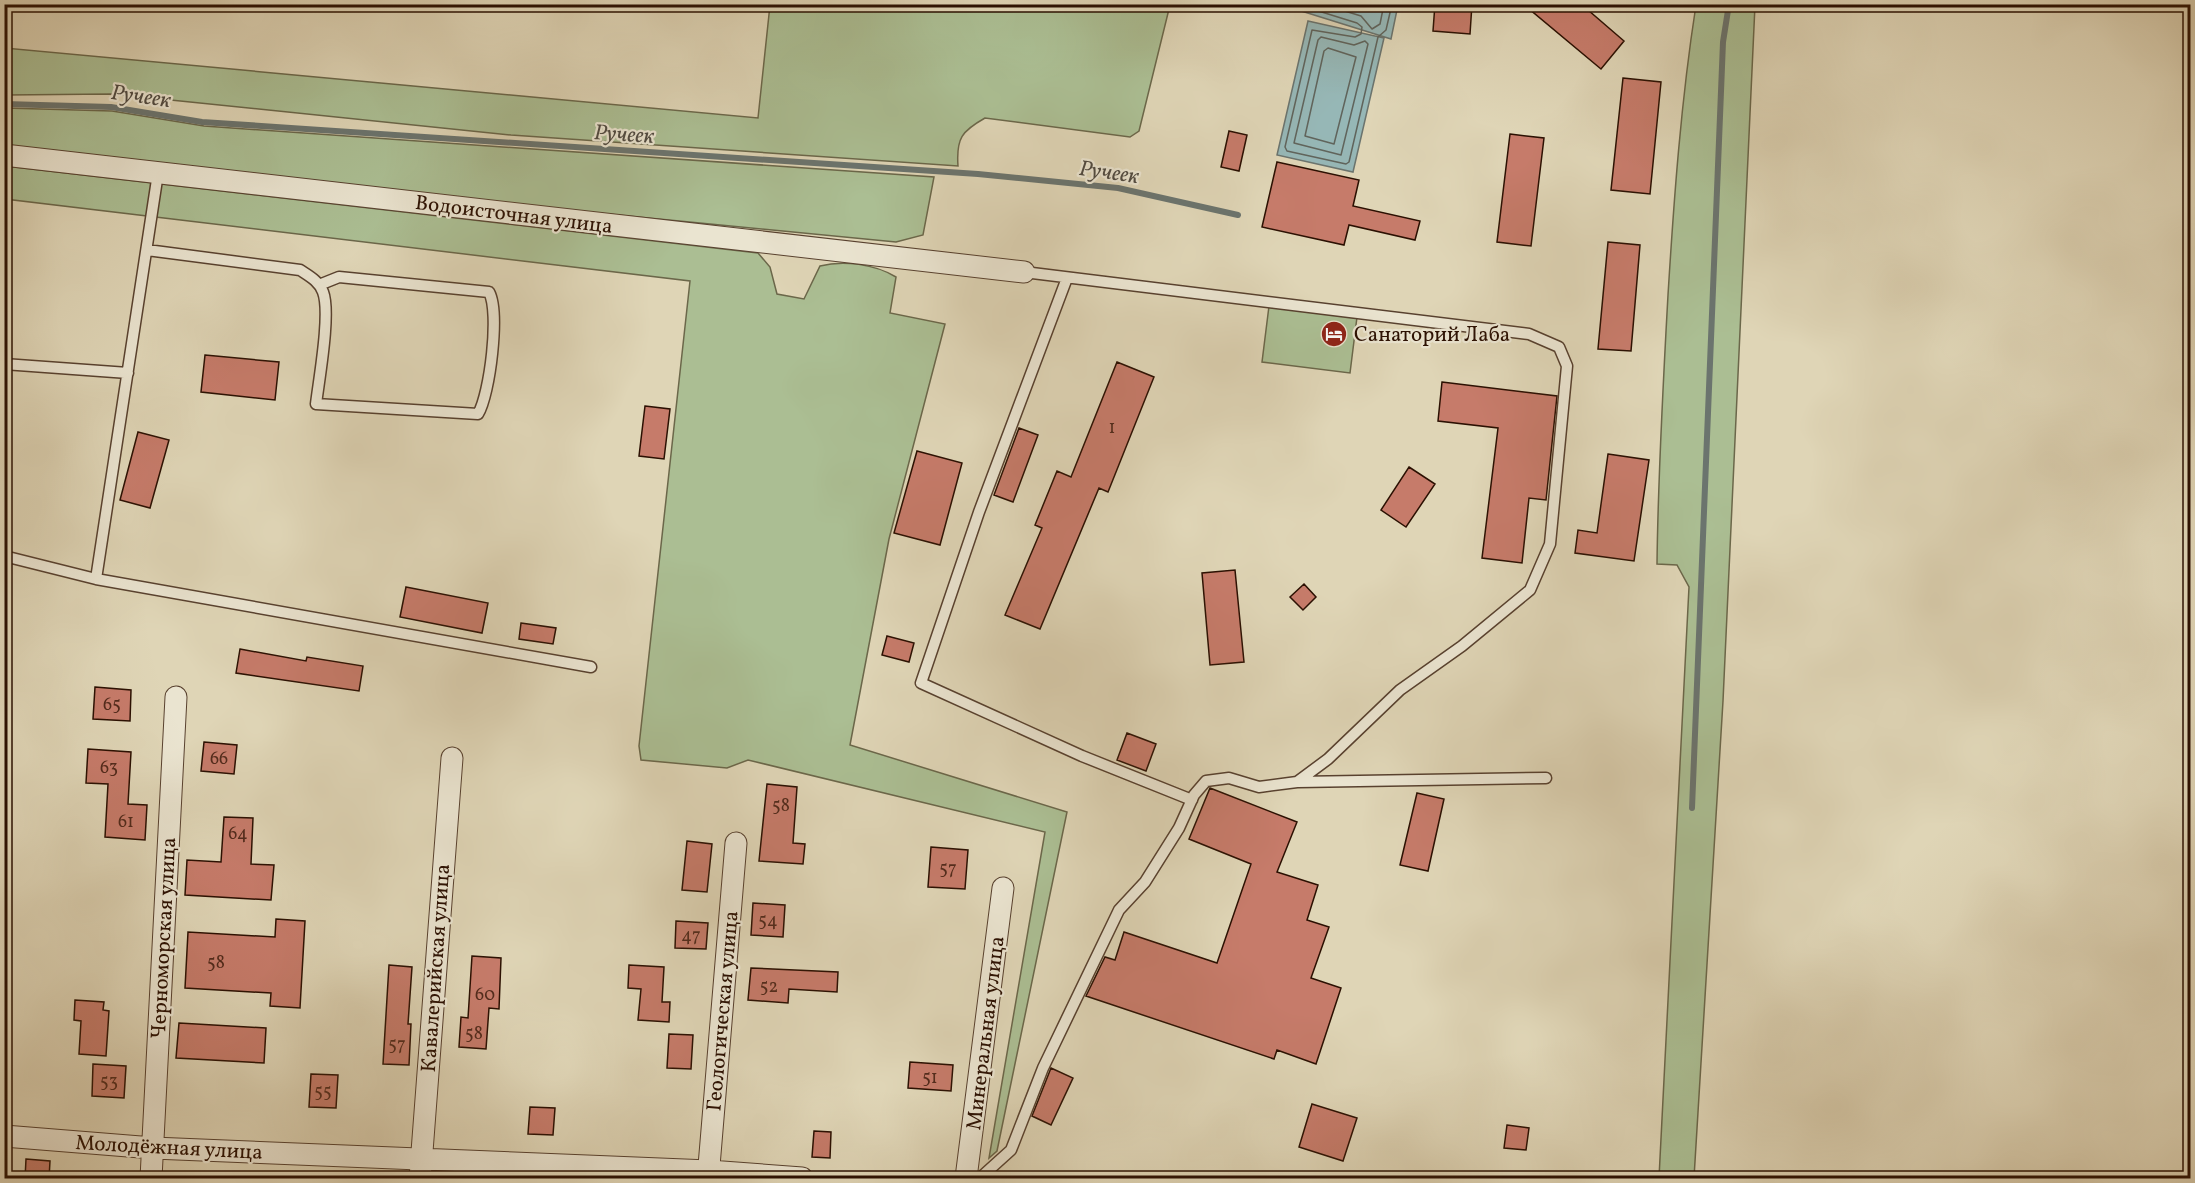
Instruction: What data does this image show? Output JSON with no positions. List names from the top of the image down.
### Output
{
  "streets": {
    "street": [
      "Водоисточная улица",
      "Черноморская улица",
      "Кавалерийская улица",
      "Геологическая улица",
      "Минеральная улица",
      "Молодёжная улица"
    ]
  },
  "crossings": [
    ["Черноморская улица", "Молодёжная улица"],
    ["Кавалерийская улица", "Молодёжная улица"],
    ["Геологическая улица", "Молодёжная улица"]
  ],
  "water": ["Ручеек"],
  "places": {
    "hotel": ["Санаторий Лаба"]
  },
  "house_numbers": [
    "1",
    "65",
    "66",
    "63",
    "58",
    "61",
    "64",
    "57",
    "54",
    "47",
    "58",
    "52",
    "60",
    "58",
    "57",
    "51",
    "53",
    "55"
  ]
}
